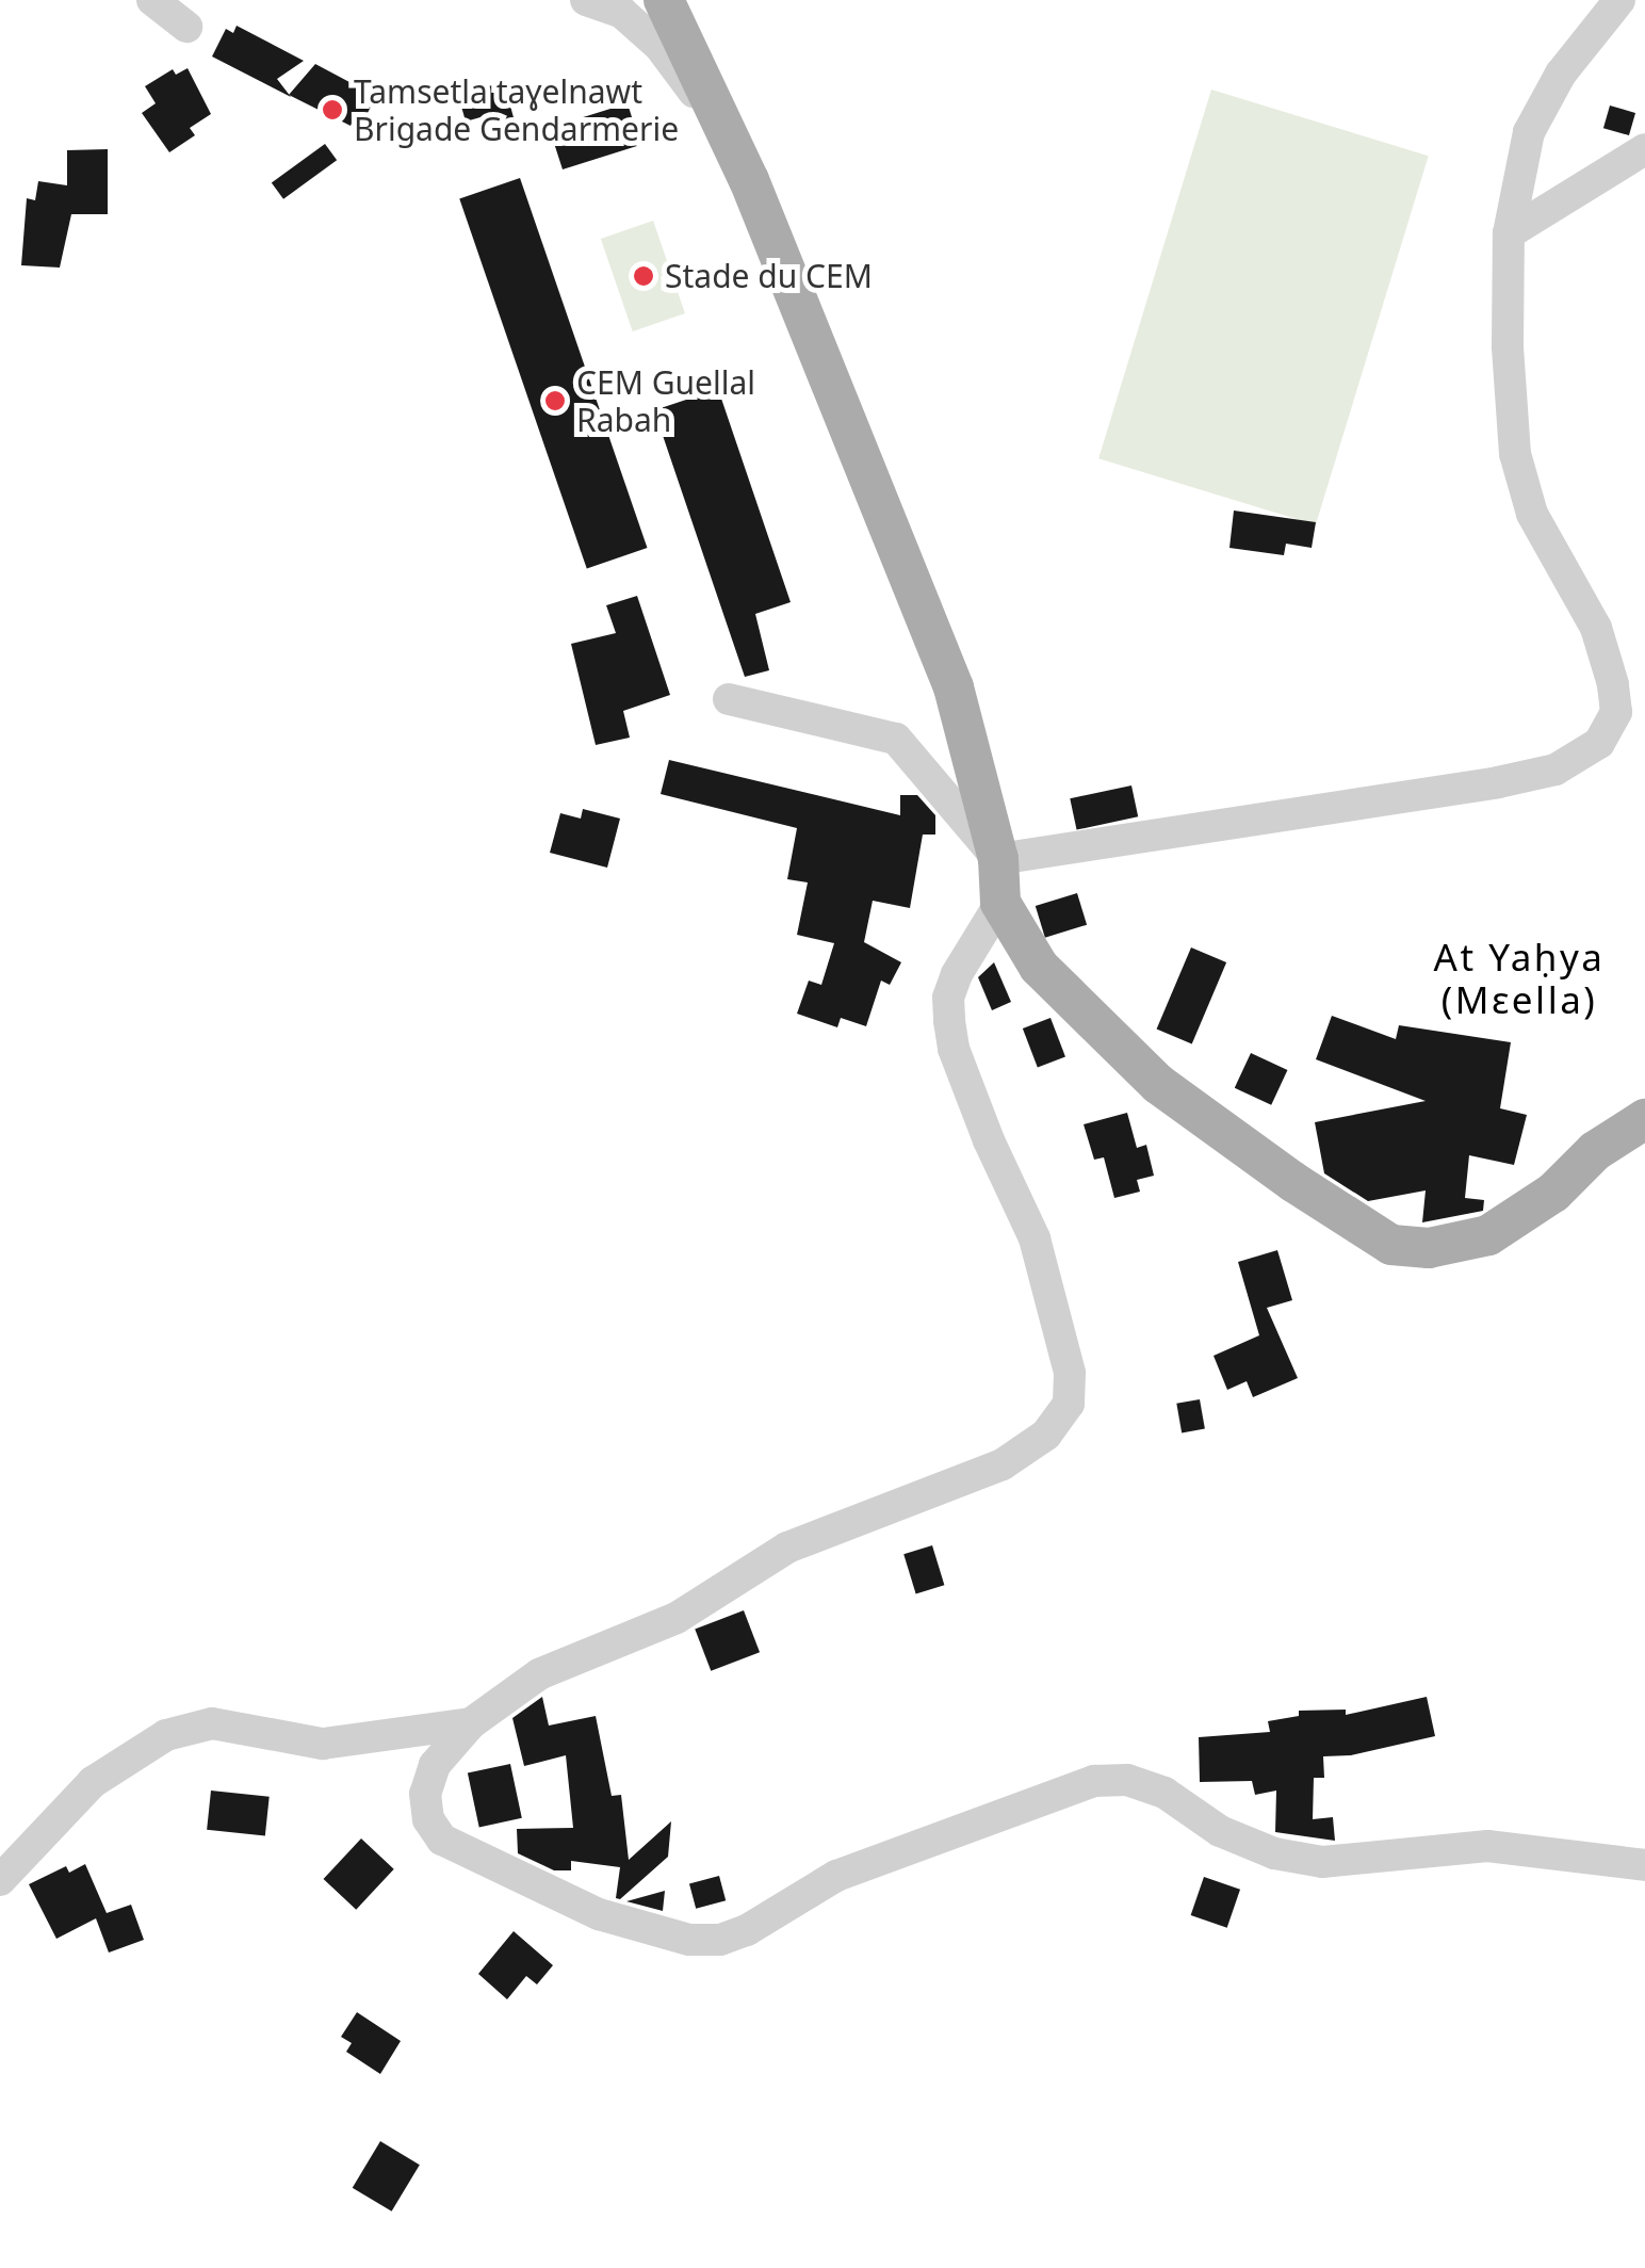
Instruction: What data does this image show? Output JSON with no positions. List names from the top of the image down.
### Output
{
  "districts": ["At Yaḥya (Mεella)"],
  "places": ["Tamsetla taɣelnawt Brigade Gendarmerie", "Stade du CEM", "CEM Guellal Rabah"]
}
